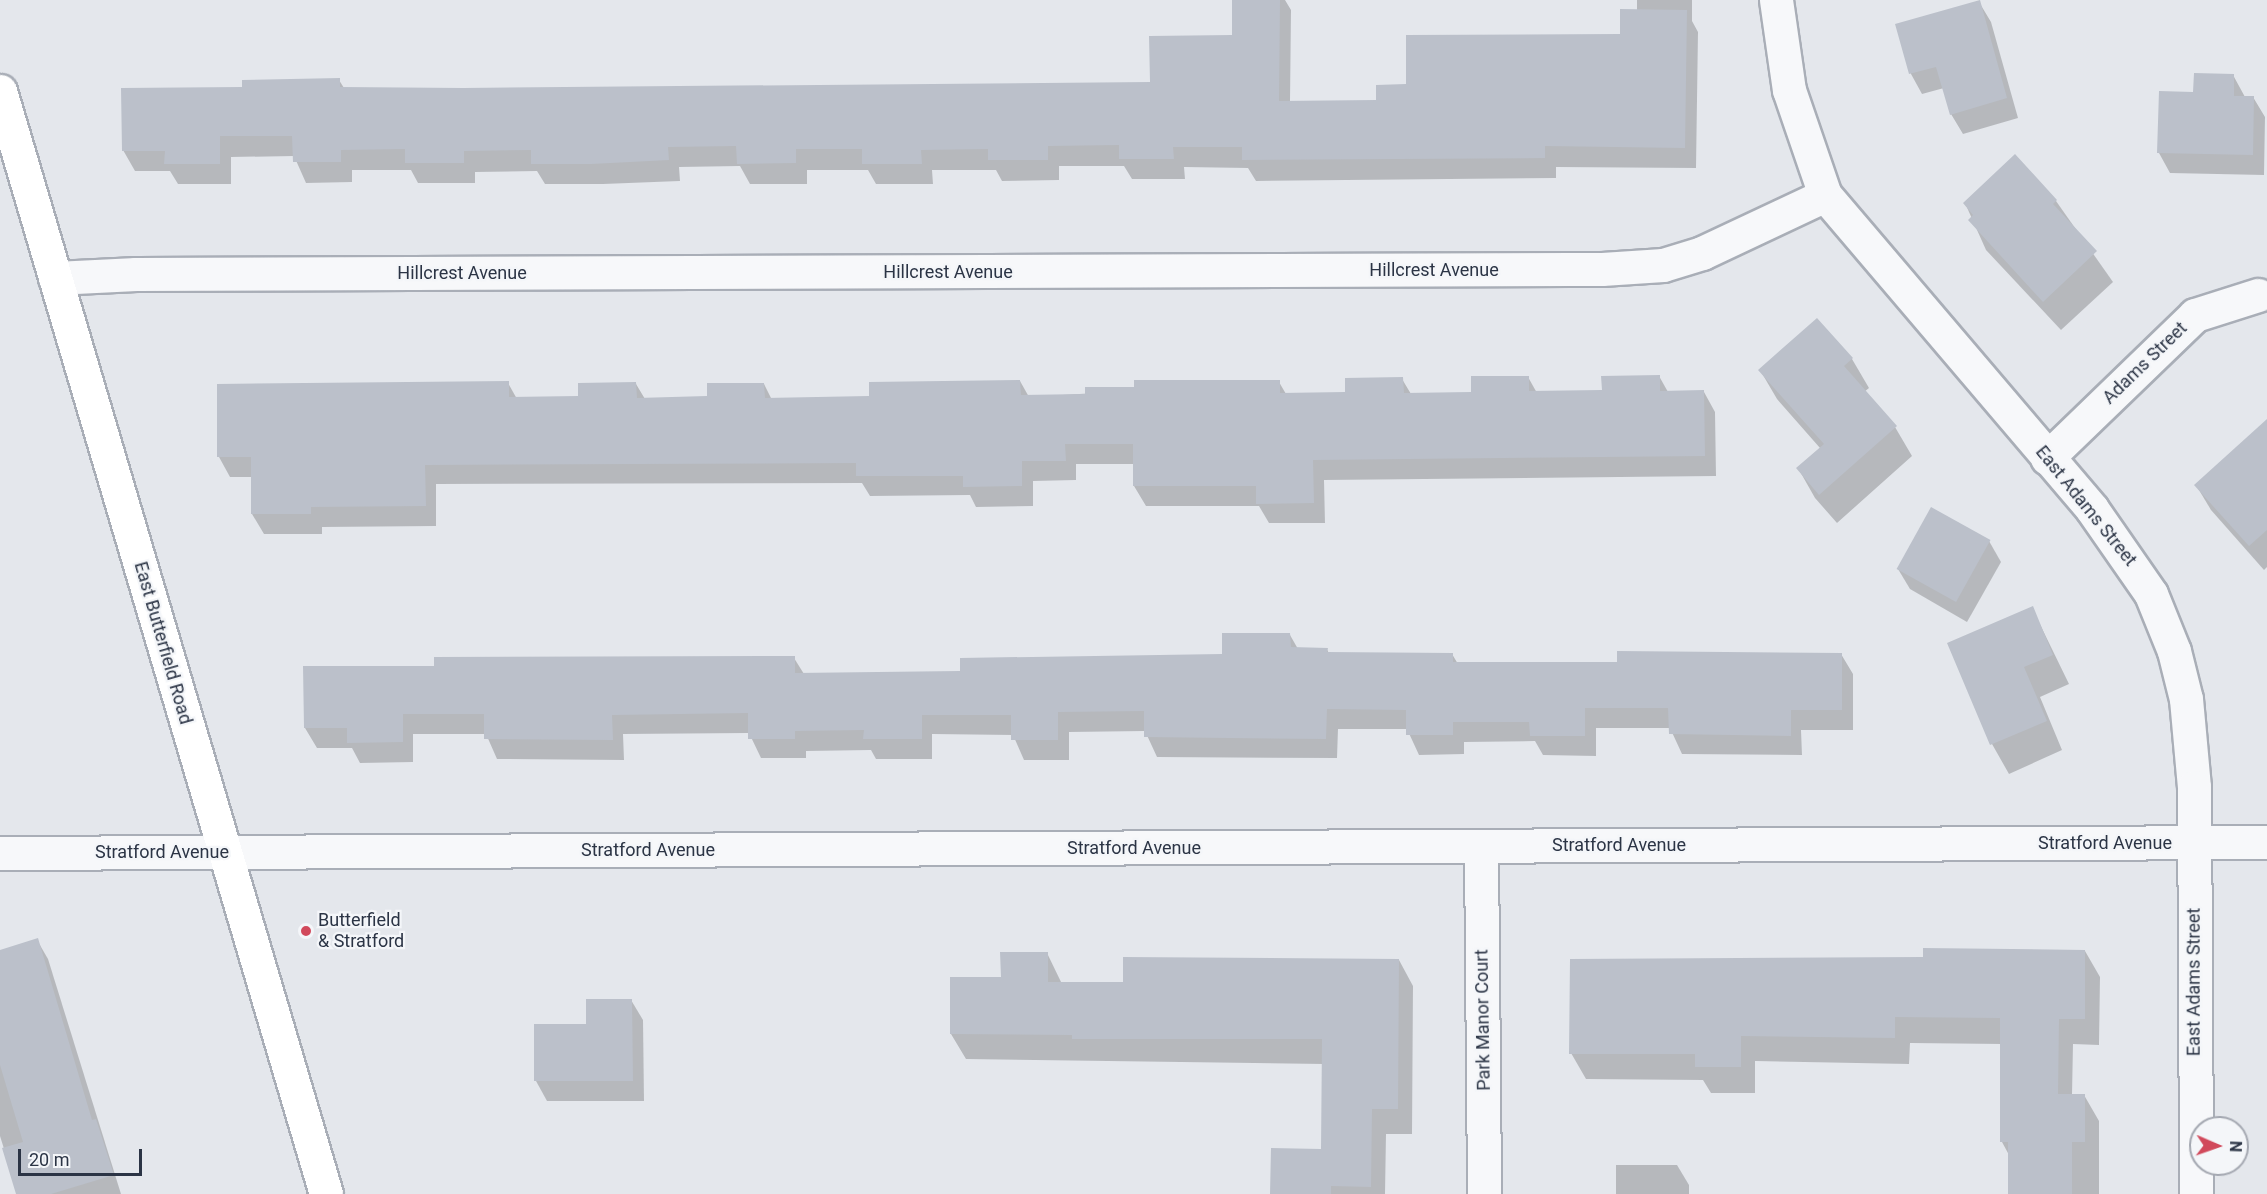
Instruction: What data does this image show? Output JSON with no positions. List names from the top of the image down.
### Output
{
  "streets": {
    "main road": ["East Butterfield Road"],
    "street": [
      "Hillcrest Avenue",
      "Adams Street",
      "East Adams Street",
      "Stratford Avenue",
      "Park Manor Court"
    ]
  },
  "crossings": [
    ["Hillcrest Avenue", "East Adams Street"],
    ["Hillcrest Avenue", "East Butterfield Road"],
    ["Adams Street", "East Adams Street"],
    ["East Adams Street", "Stratford Avenue"],
    ["East Butterfield Road", "Stratford Avenue"],
    ["Stratford Avenue", "Park Manor Court"]
  ],
  "places": ["Butterfield & Stratford"],
  "scale_bar": "20 m",
  "north": "right"
}
